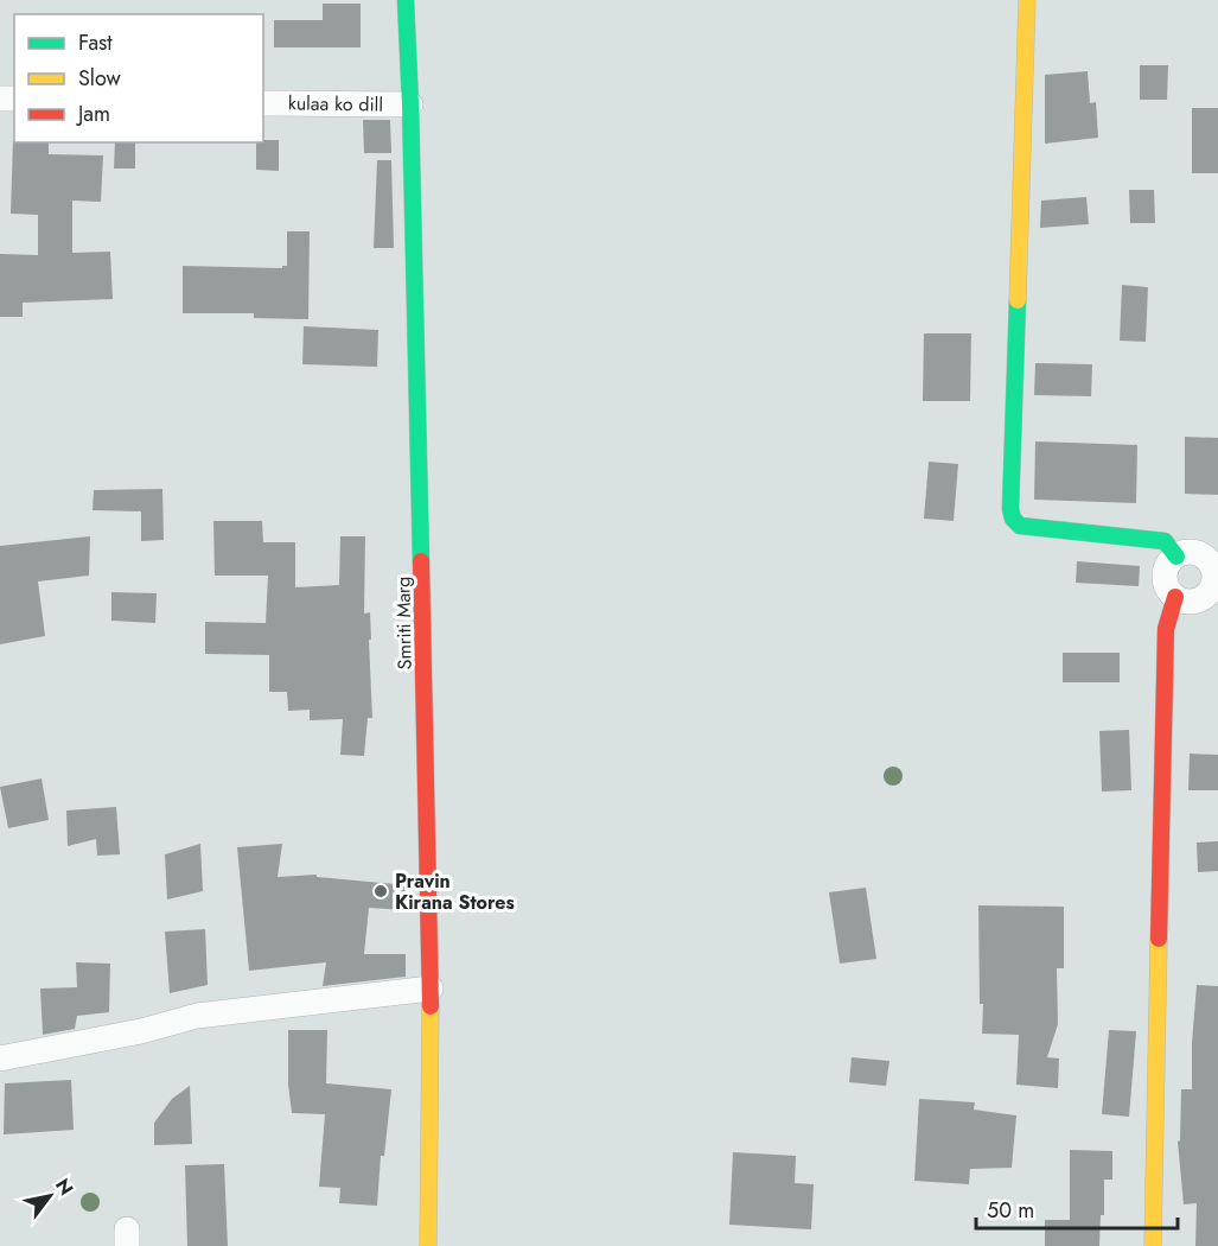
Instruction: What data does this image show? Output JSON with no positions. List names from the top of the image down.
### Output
{
  "streets": {
    "street": ["kulaa ko dill", "Smriti Marg"]
  },
  "crossings": [
    ["kulaa ko dill", "Smriti Marg"]
  ],
  "places": ["Pravin Kirana Stores"],
  "legend": ["Fast", "Slow", "Jam"],
  "scale_bar": "50 m",
  "north": "top right"
}
